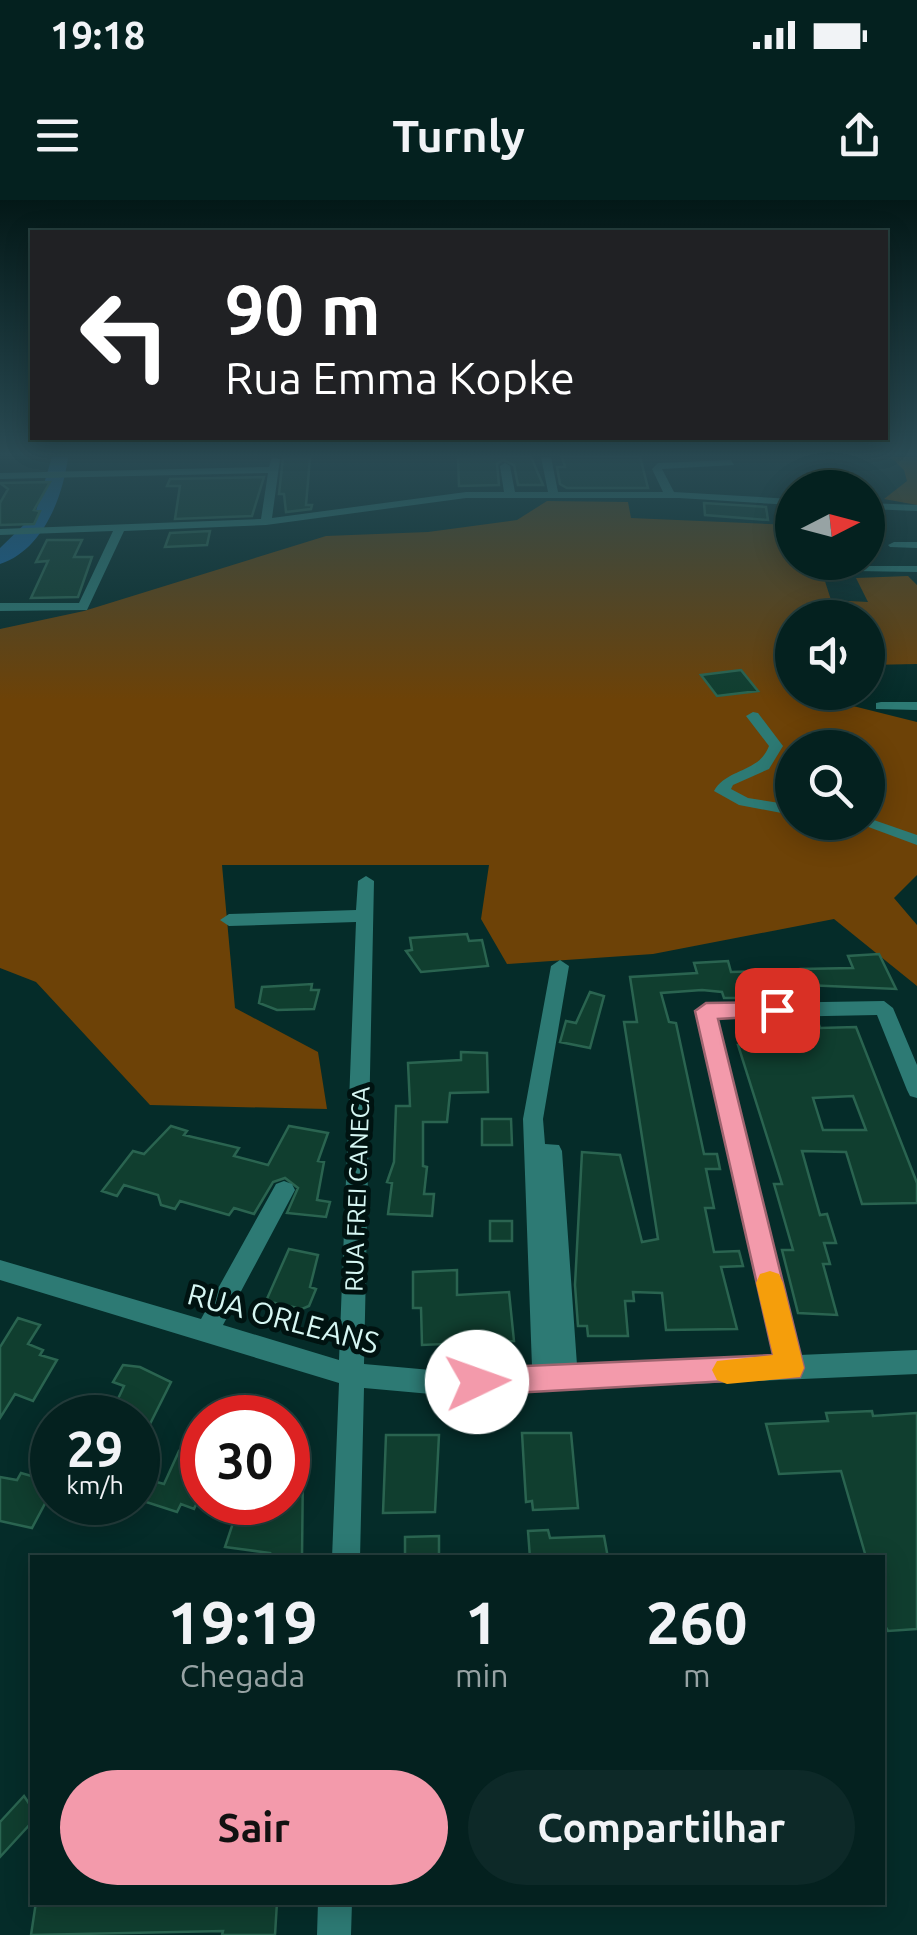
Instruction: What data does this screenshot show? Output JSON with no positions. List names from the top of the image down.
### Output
{
  "streets": {
    "street": ["RUA FREI CANECA", "RUA ORLEANS"]
  },
  "crossings": [
    ["RUA FREI CANECA", "RUA ORLEANS"]
  ],
  "north": "right",
  "page": {
    "status": "19:18",
    "header": "Turnly",
    "turn": ["90 m", "Rua Emma Kopke"],
    "speed": "29 km/h",
    "limit": "30",
    "eta": [
      "19:19",
      "Chegada",
      "1",
      "min",
      "260",
      "m"
    ],
    "buttons": ["Sair", "Compartilhar"]
  }
}
